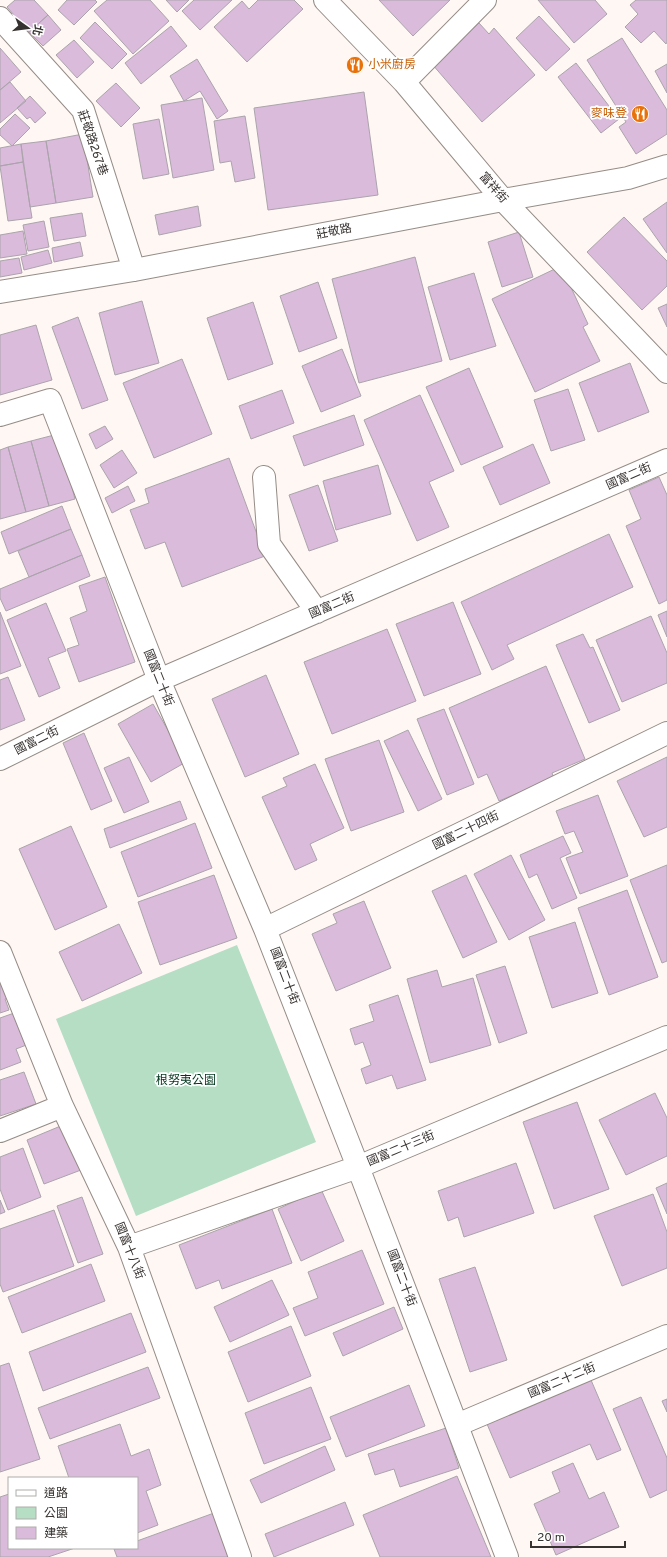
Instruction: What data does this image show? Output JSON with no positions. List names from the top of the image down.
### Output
{
  "streets": {
    "street": [
      "莊敬路267巷",
      "富祥街",
      "莊敬路",
      "國富二街",
      "國富二十街",
      "國富二十四街",
      "國富二十三街",
      "國富十八街",
      "國富二十二街"
    ]
  },
  "crossings": [
    ["莊敬路267巷", "莊敬路"],
    ["富祥街", "莊敬路"],
    ["國富二街", "國富二十街"],
    ["國富二十街", "國富二十四街"],
    ["國富二十街", "國富二十三街"],
    ["國富二十街", "國富二十二街"],
    ["國富二十三街", "國富十八街"]
  ],
  "parks": ["根努夷公園"],
  "places": {
    "restaurant": ["小米廚房", "麥味登"]
  },
  "legend": ["道路", "公園", "建築"],
  "scale_bar": "20 m",
  "north": "right"
}
